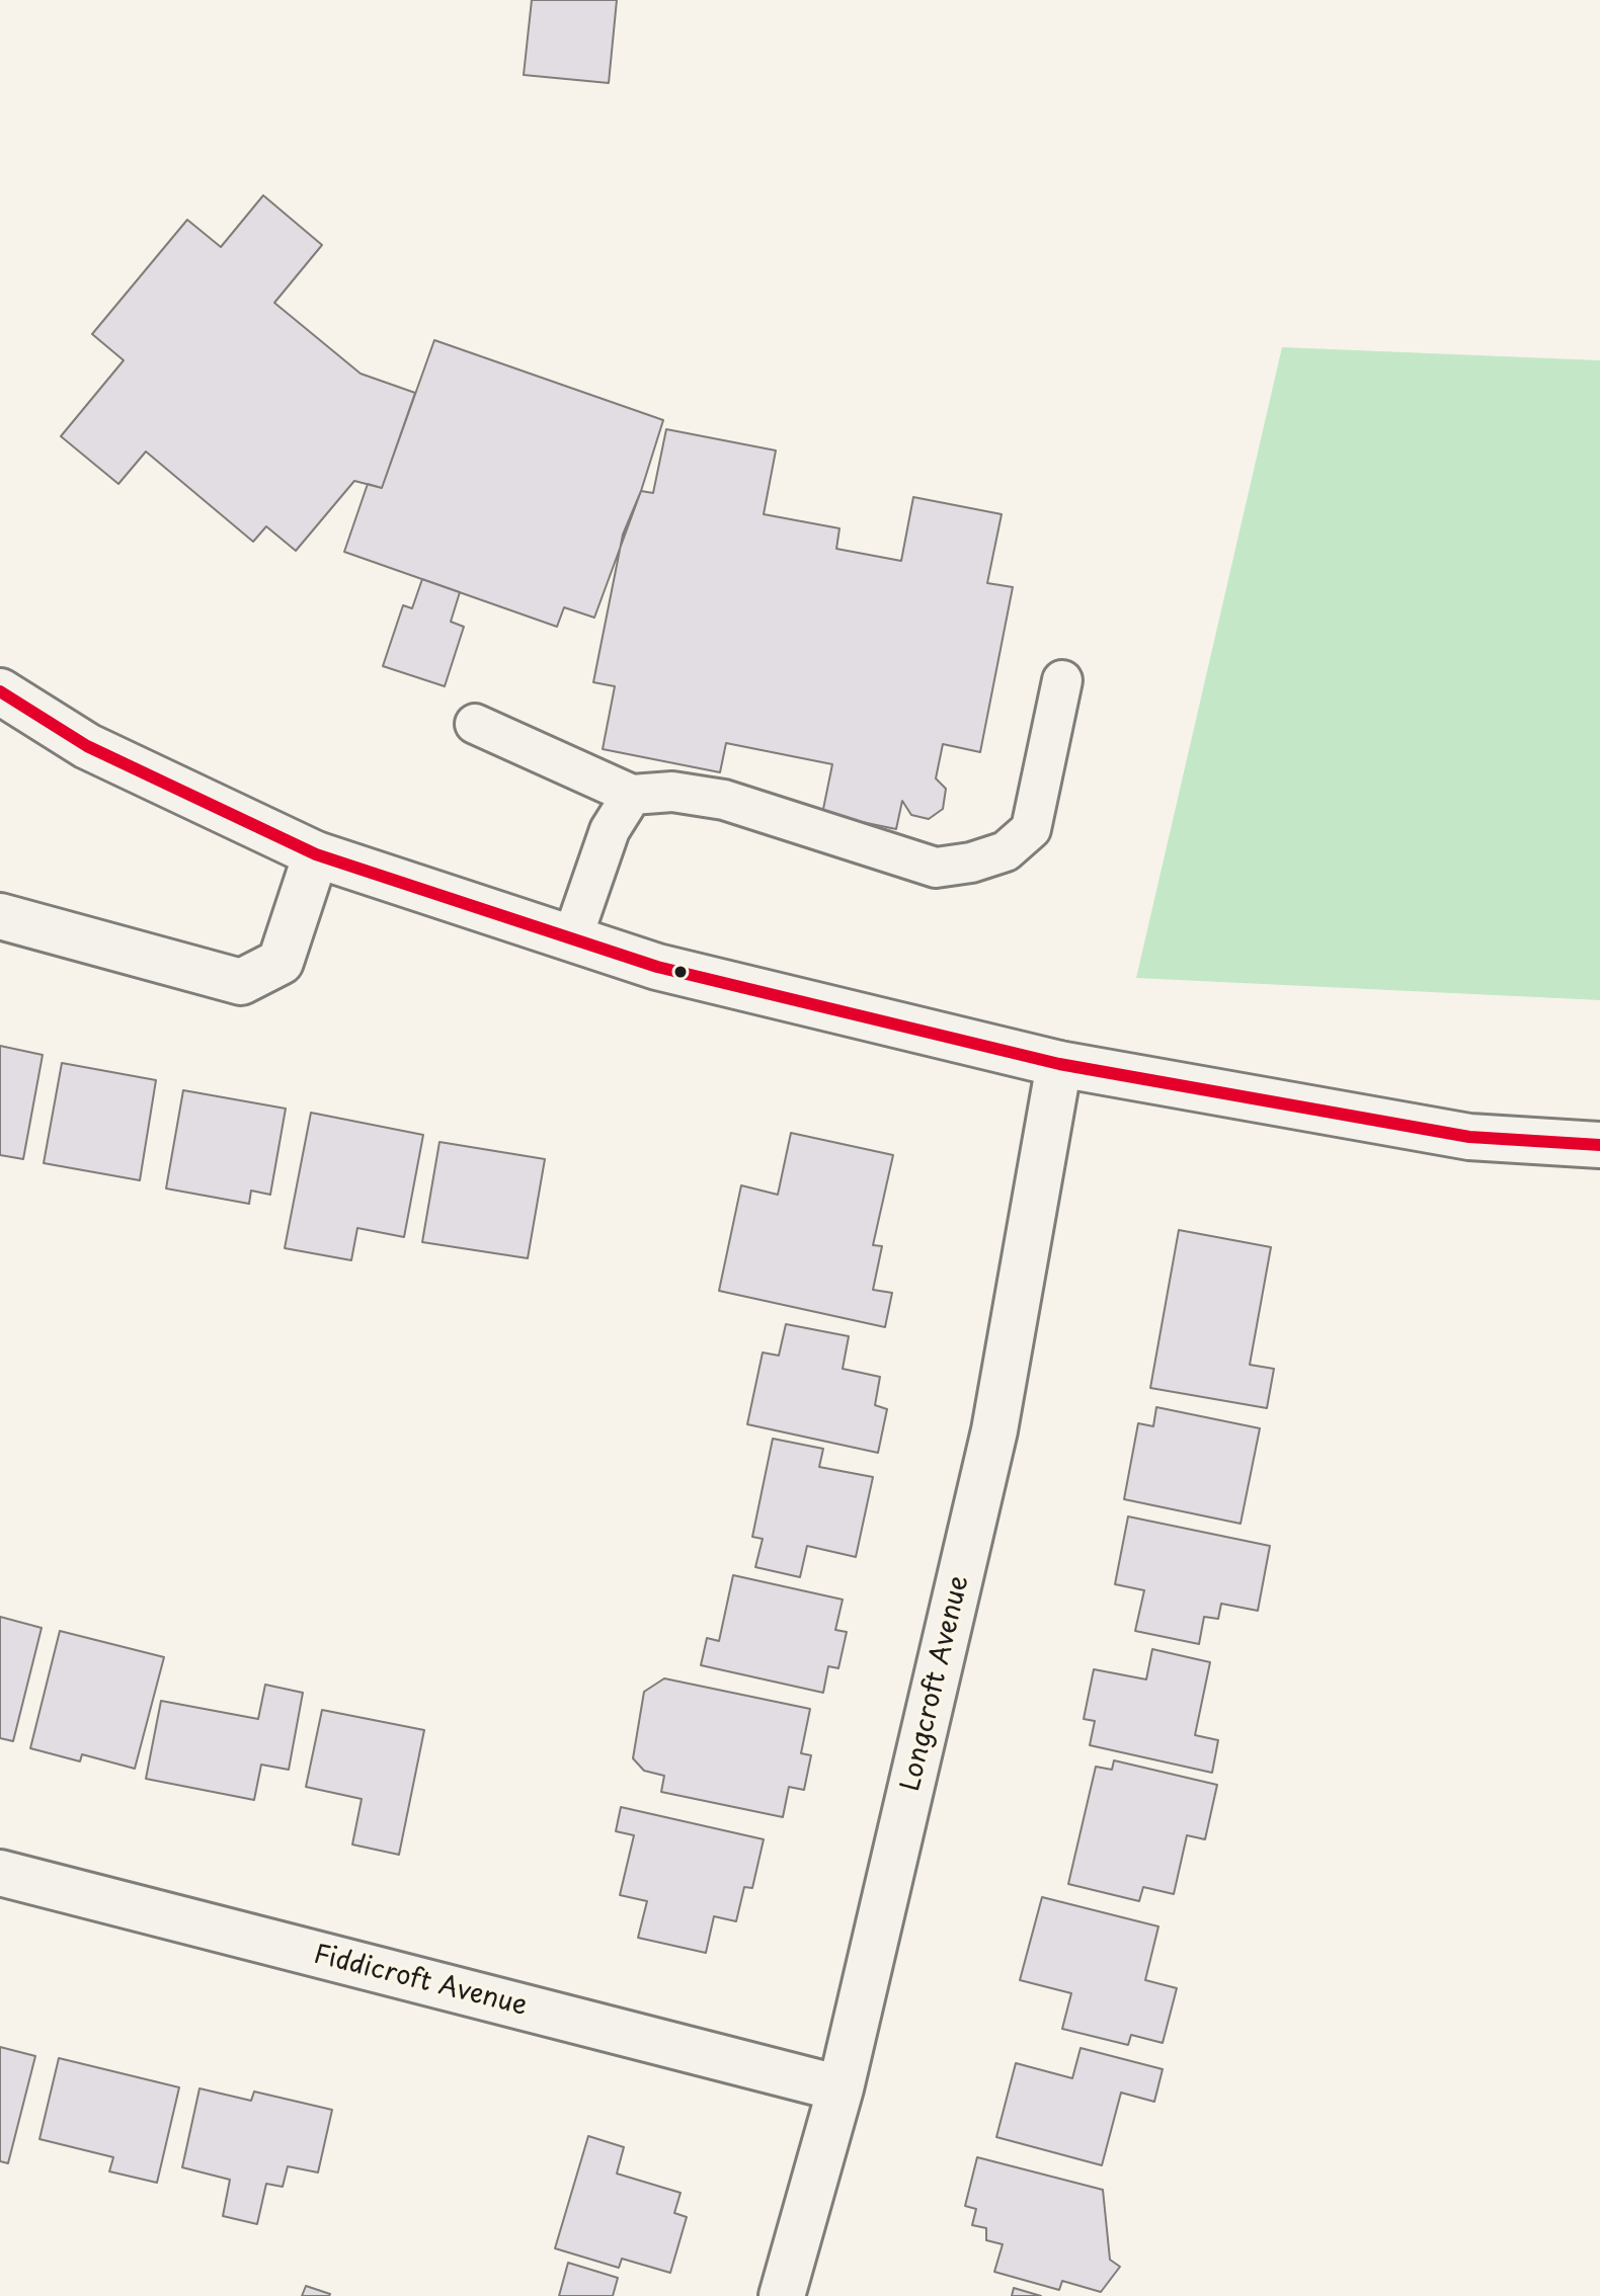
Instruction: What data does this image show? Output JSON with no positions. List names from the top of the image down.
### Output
{
  "streets": {
    "street": ["Longcroft Avenue", "Fiddicroft Avenue"]
  },
  "crossings": [
    ["Longcroft Avenue", "Fiddicroft Avenue"]
  ]
}
